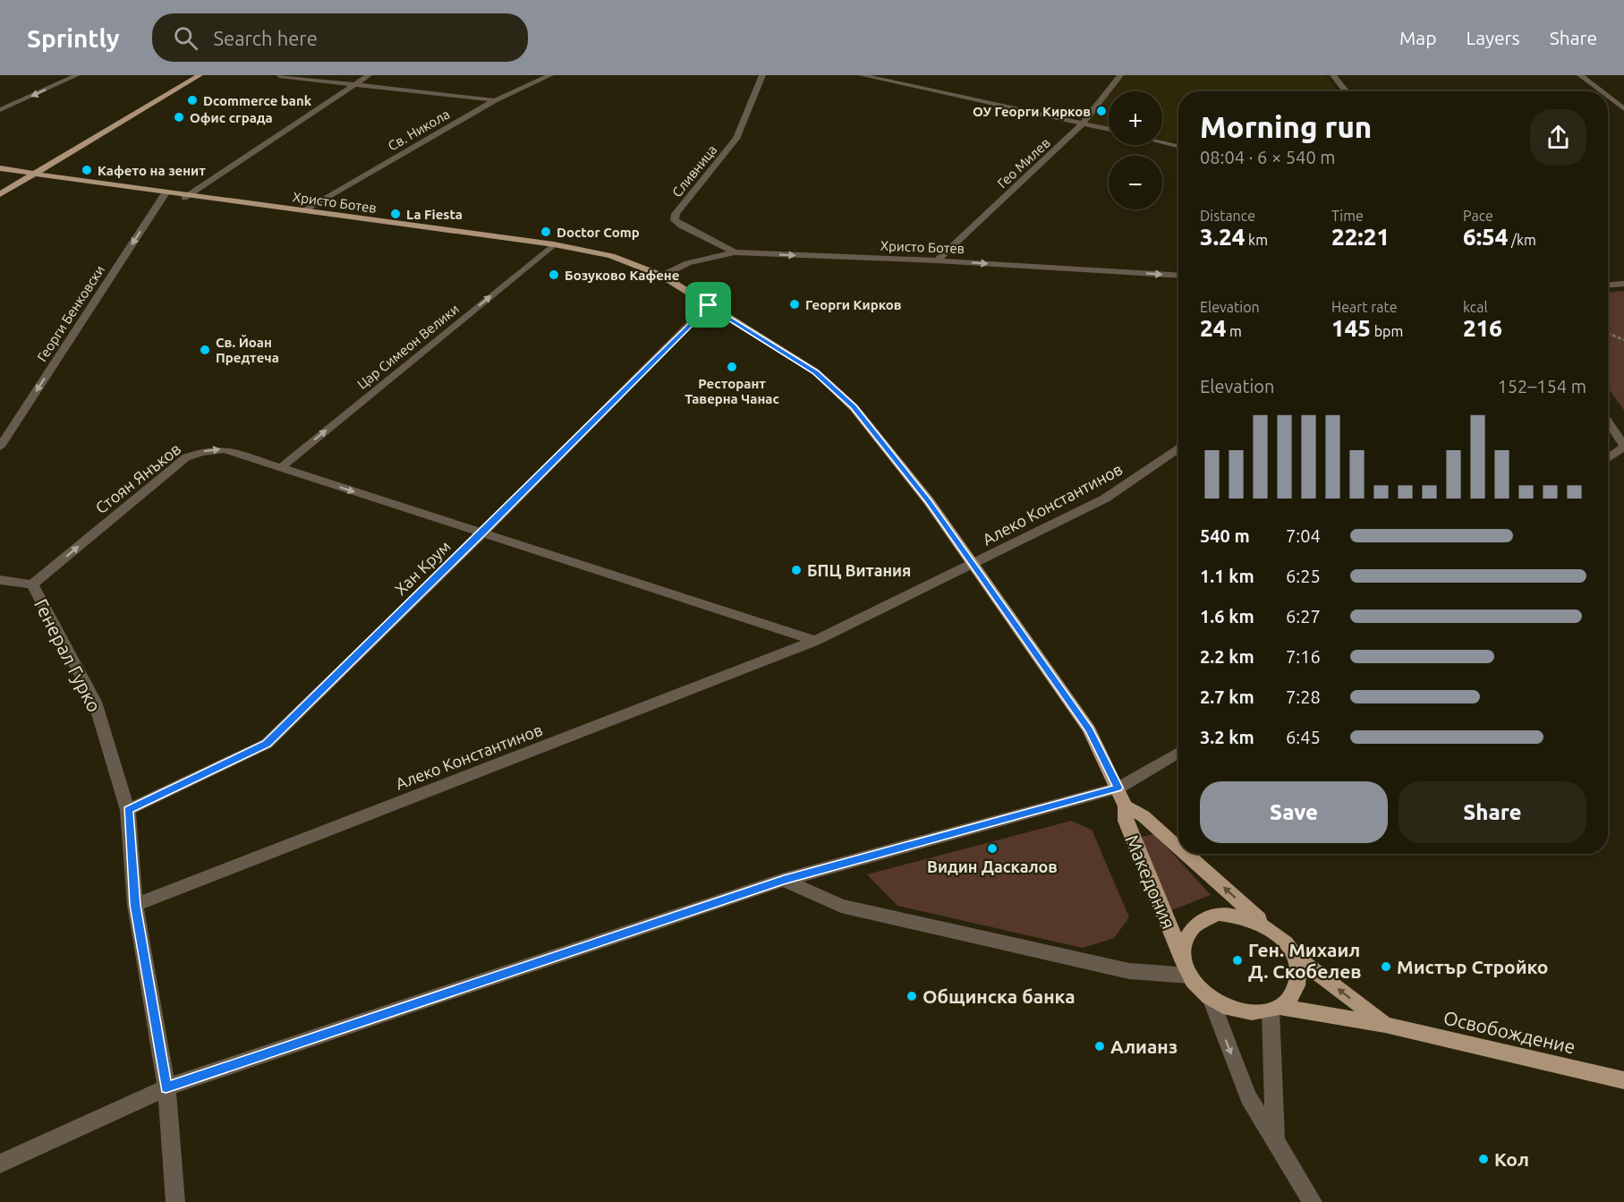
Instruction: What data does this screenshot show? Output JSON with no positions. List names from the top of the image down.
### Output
{
  "streets": {
    "main road": ["Христо Ботев", "Македония", "Освобождение"],
    "street": [
      "Св. Никола",
      "Гео Милев",
      "Сливница",
      "Георги Бенковски",
      "Цар Симеон Велики",
      "Стоян Янъков",
      "Алеко Константинов",
      "Хан Крум",
      "Генерал Гурко"
    ]
  },
  "crossings": [
    ["Св. Никола", "Христо Ботев"],
    ["Гео Милев", "Христо Ботев"],
    ["Сливница", "Христо Ботев"],
    ["Христо Ботев", "Георги Бенковски"],
    ["Христо Ботев", "Цар Симеон Велики"],
    ["Христо Ботев", "Македония"],
    ["Цар Симеон Велики", "Стоян Янъков"],
    ["Стоян Янъков", "Генерал Гурко"],
    ["Алеко Константинов", "Генерал Гурко"],
    ["Алеко Константинов", "Македония"],
    ["Хан Крум", "Генерал Гурко"],
    ["Хан Крум", "Македония"],
    ["Македония", "Освобождение"]
  ],
  "one_way": [
    "Христо Ботев",
    "Георги Бенковски",
    "Цар Симеон Велики",
    "Стоян Янъков"
  ],
  "places": [
    "Dcommerce bank",
    "ОУ Георги Кирков",
    "Офис сграда",
    "Кафето на зенит",
    "La Fiesta",
    "Doctor Comp",
    "Бозуково Кафене",
    "Георги Кирков",
    "Св. Йоан Предтеча",
    "Ресторант Таверна Чанас",
    "БПЦ Витания",
    "Видин Даскалов",
    "Ген. Михаил Д. Скобелев",
    "Мистър Стройко",
    "Общинска банка",
    "Алианз",
    "Кол"
  ],
  "page": {
    "header": "Sprintly",
    "search": "Search here",
    "nav": ["Map", "Layers", "Share"],
    "map_buttons": ["+", "−"],
    "heading": ["Morning run", "08:04 · 6 × 540 m"],
    "stats": [
      ["Distance", "3.24 km"],
      ["Time", "22:21"],
      ["Pace", "6:54 /km"],
      ["Elevation", "24 m"],
      ["Heart rate", "145 bpm"],
      ["kcal", "216"]
    ],
    "chart": ["Elevation", "152–154 m"],
    "list": [
      {
        "name": "540 m",
        "note": "7:04"
      },
      {
        "name": "1.1 km",
        "note": "6:25"
      },
      {
        "name": "1.6 km",
        "note": "6:27"
      },
      {
        "name": "2.2 km",
        "note": "7:16"
      },
      {
        "name": "2.7 km",
        "note": "7:28"
      },
      {
        "name": "3.2 km",
        "note": "6:45"
      }
    ],
    "buttons": ["Save", "Share"]
  }
}
